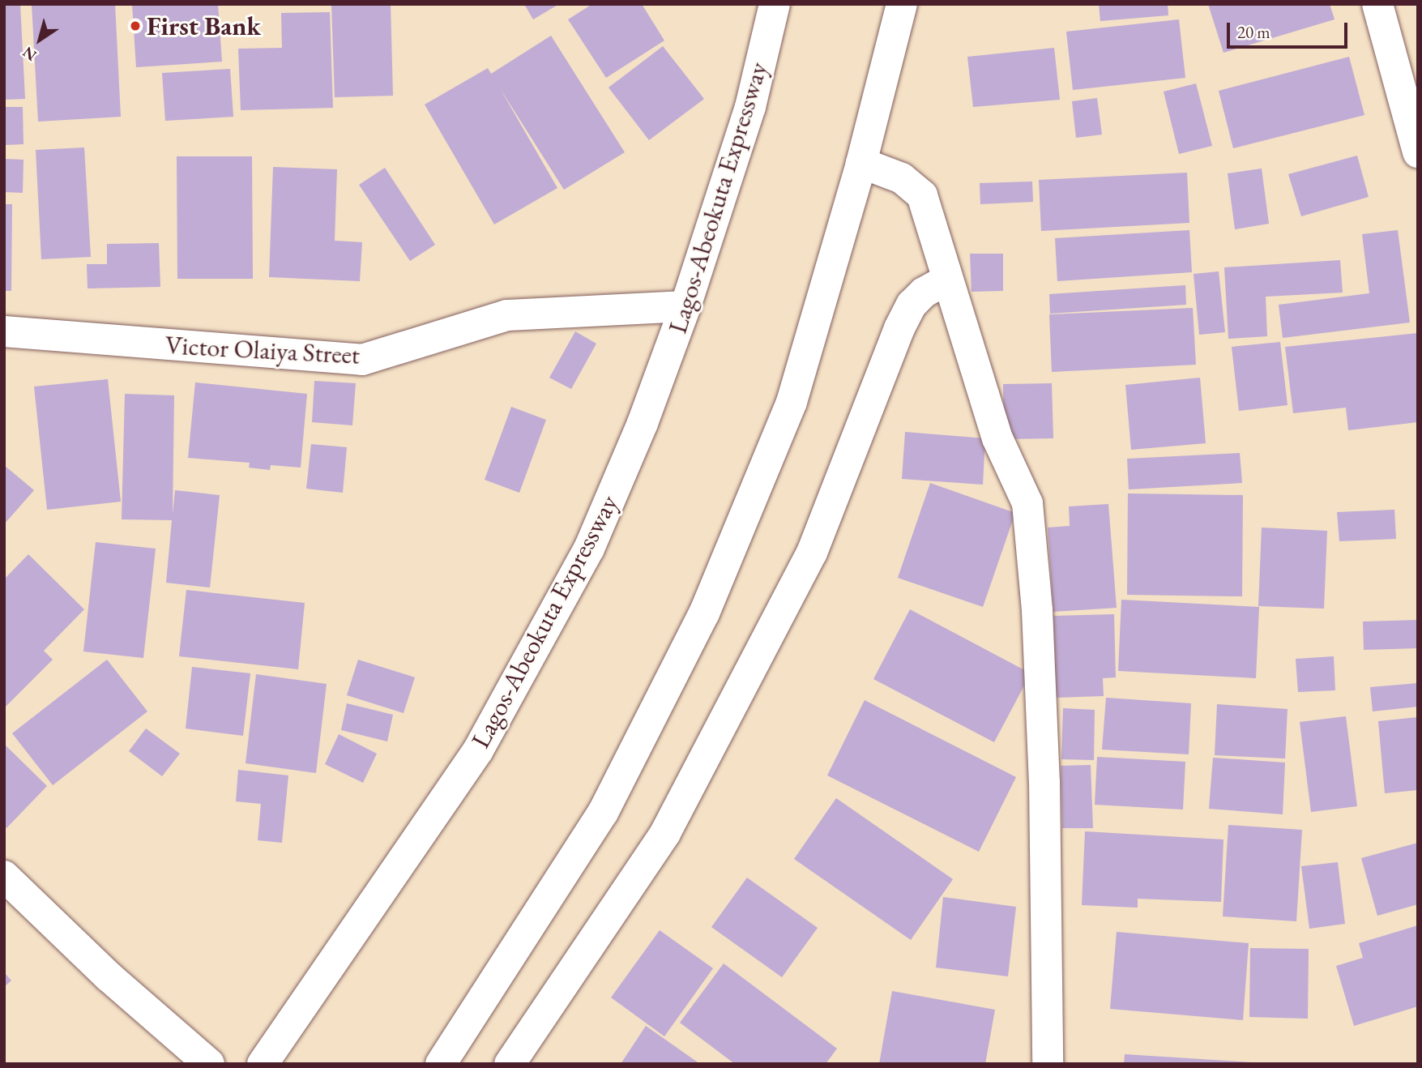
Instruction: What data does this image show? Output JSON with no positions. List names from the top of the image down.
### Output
{
  "streets": {
    "main road": ["Lagos-Abeokuta Expressway", "Victor Olaiya Street"]
  },
  "crossings": [
    ["Lagos-Abeokuta Expressway", "Victor Olaiya Street"]
  ],
  "places": ["First Bank"],
  "scale_bar": "20 m",
  "north": "bottom left"
}
